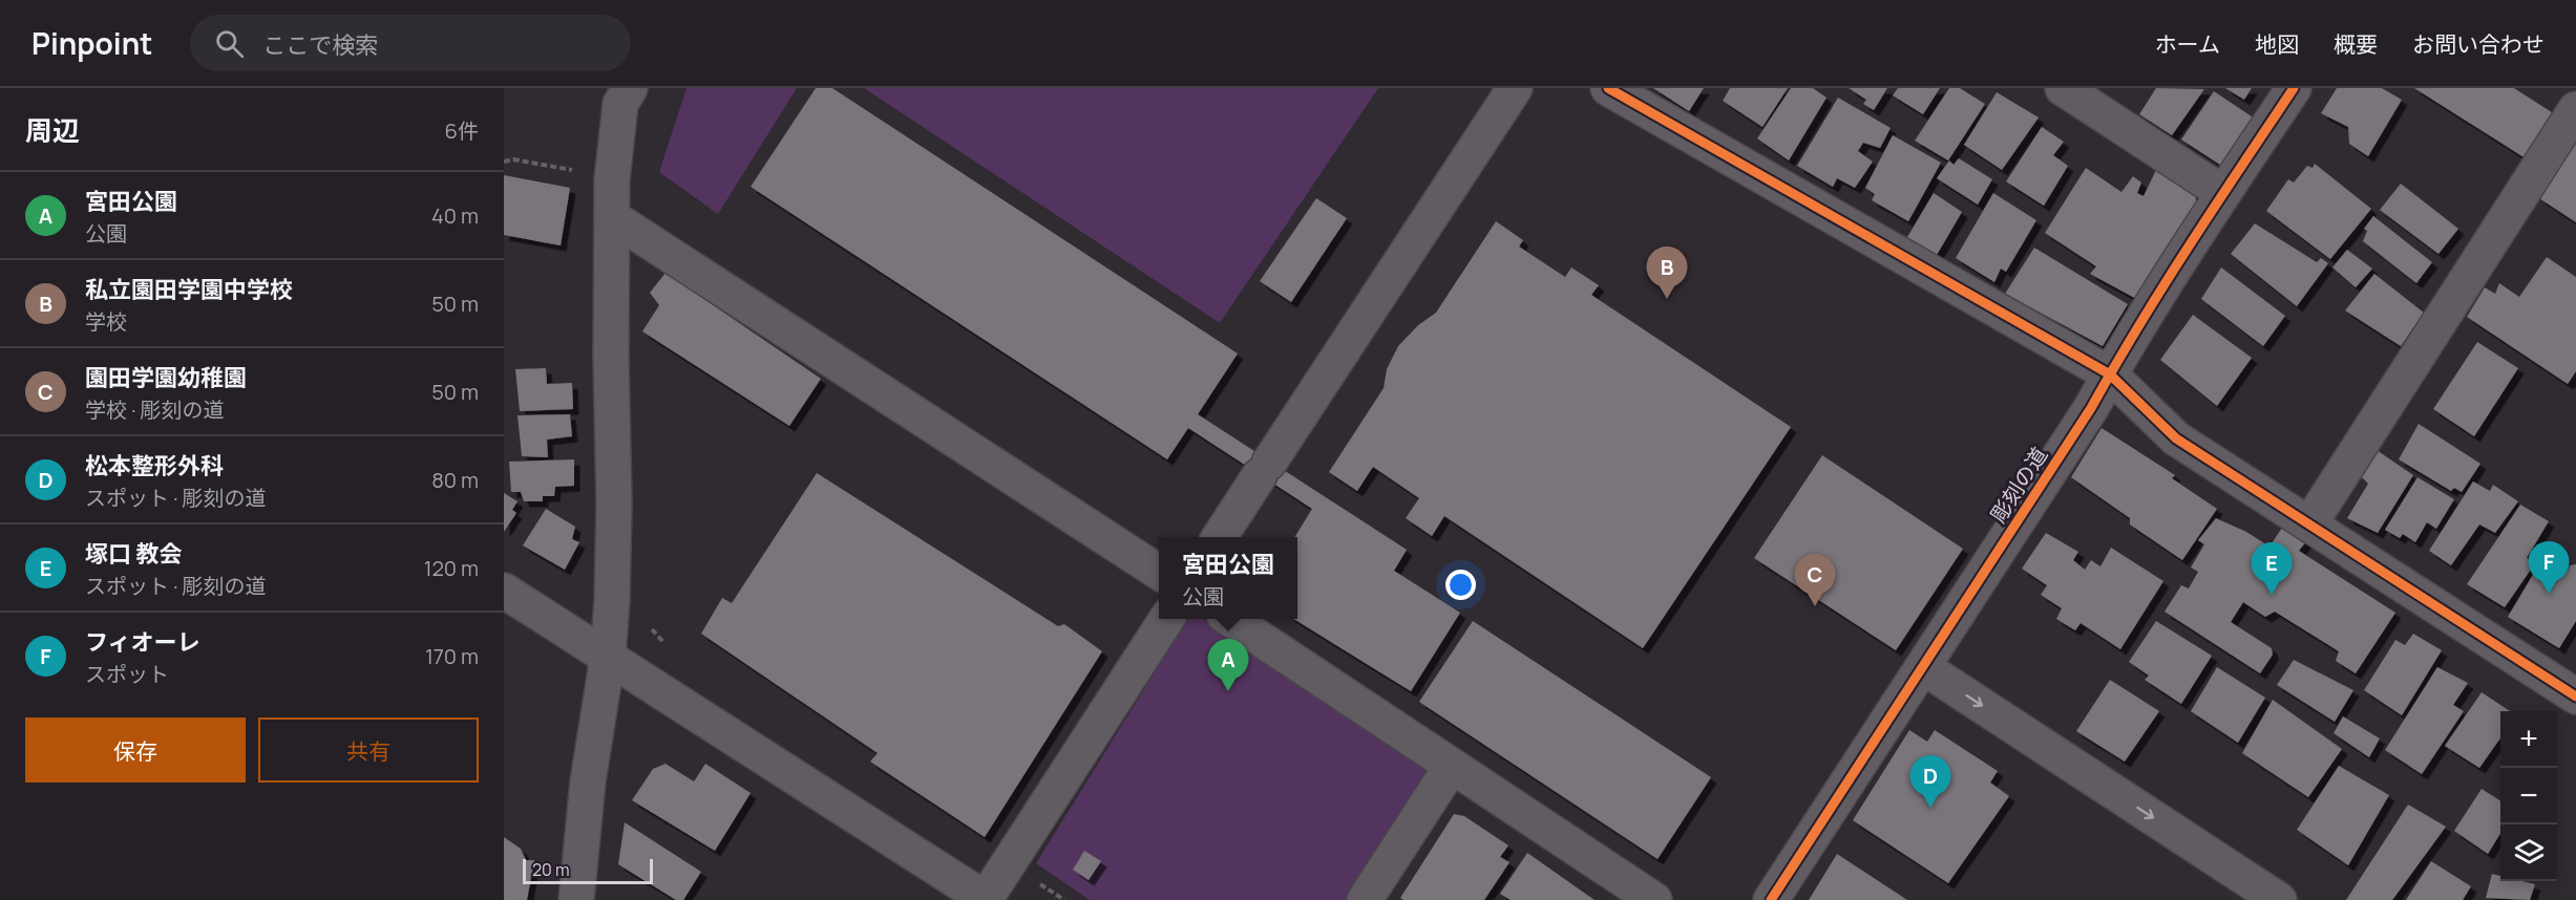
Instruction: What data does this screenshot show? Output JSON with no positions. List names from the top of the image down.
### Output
{
  "streets": {
    "street": ["彫刻の道"]
  },
  "scale_bar": "20 m",
  "page": {
    "header": "Pinpoint",
    "search": "ここで検索",
    "nav": [
      "ホーム",
      "地図",
      "概要",
      "お問い合わせ"
    ],
    "heading": ["周辺", "6件"],
    "list": [
      {
        "mark": "A",
        "name": "宮田公園",
        "note": "公園",
        "value": "40 m"
      },
      {
        "mark": "B",
        "name": "私立園田学園中学校",
        "note": "学校",
        "value": "50 m"
      },
      {
        "mark": "C",
        "name": "園田学園幼稚園",
        "note": "学校 · 彫刻の道",
        "value": "50 m"
      },
      {
        "mark": "D",
        "name": "松本整形外科",
        "note": "スポット · 彫刻の道",
        "value": "80 m"
      },
      {
        "mark": "E",
        "name": "塚口 教会",
        "note": "スポット · 彫刻の道",
        "value": "120 m"
      },
      {
        "mark": "F",
        "name": "フィオーレ",
        "note": "スポット",
        "value": "170 m"
      }
    ],
    "pins": [
      "B",
      "F",
      "E",
      "C",
      "A",
      "D"
    ],
    "popup": ["宮田公園", "公園"],
    "buttons": ["保存", "共有"],
    "map_buttons": ["+", "−"],
    "scale": "20 m"
  }
}
